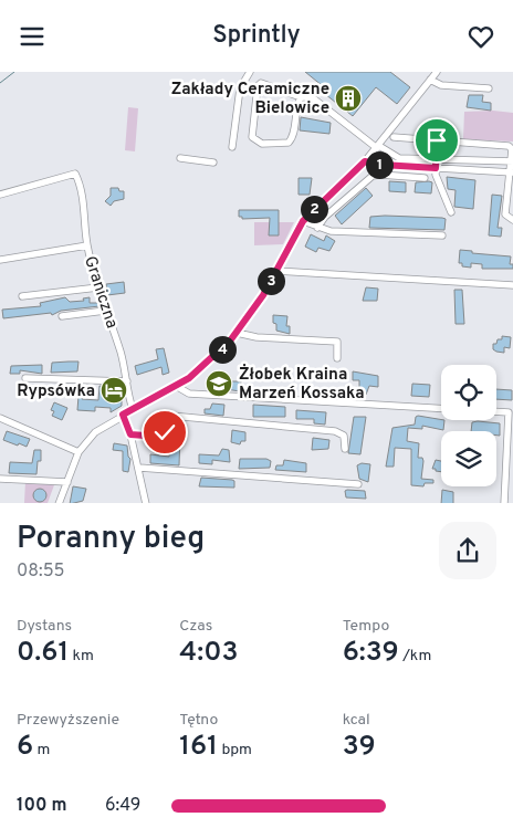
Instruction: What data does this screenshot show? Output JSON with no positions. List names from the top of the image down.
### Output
{
  "streets": {
    "street": ["Graniczna"]
  },
  "places": {
    "building": ["Zakłady Ceramiczne Bielowice"],
    "school or university": ["Żłobek Kraina Marzeń Kossaka"],
    "hotel": ["Rypsówka"]
  },
  "page": {
    "header": "Sprintly",
    "pins": [
      "1",
      "2",
      "3",
      "4"
    ],
    "heading": ["Poranny bieg", "08:55"],
    "stats": [
      ["Dystans", "0.61 km"],
      ["Czas", "4:03"],
      ["Tempo", "6:39 /km"],
      ["Przewyższenie", "6 m"],
      ["Tętno", "161 bpm"],
      ["kcal", "39"]
    ],
    "list": [
      {
        "name": "100 m",
        "note": "6:49"
      }
    ]
  }
}
